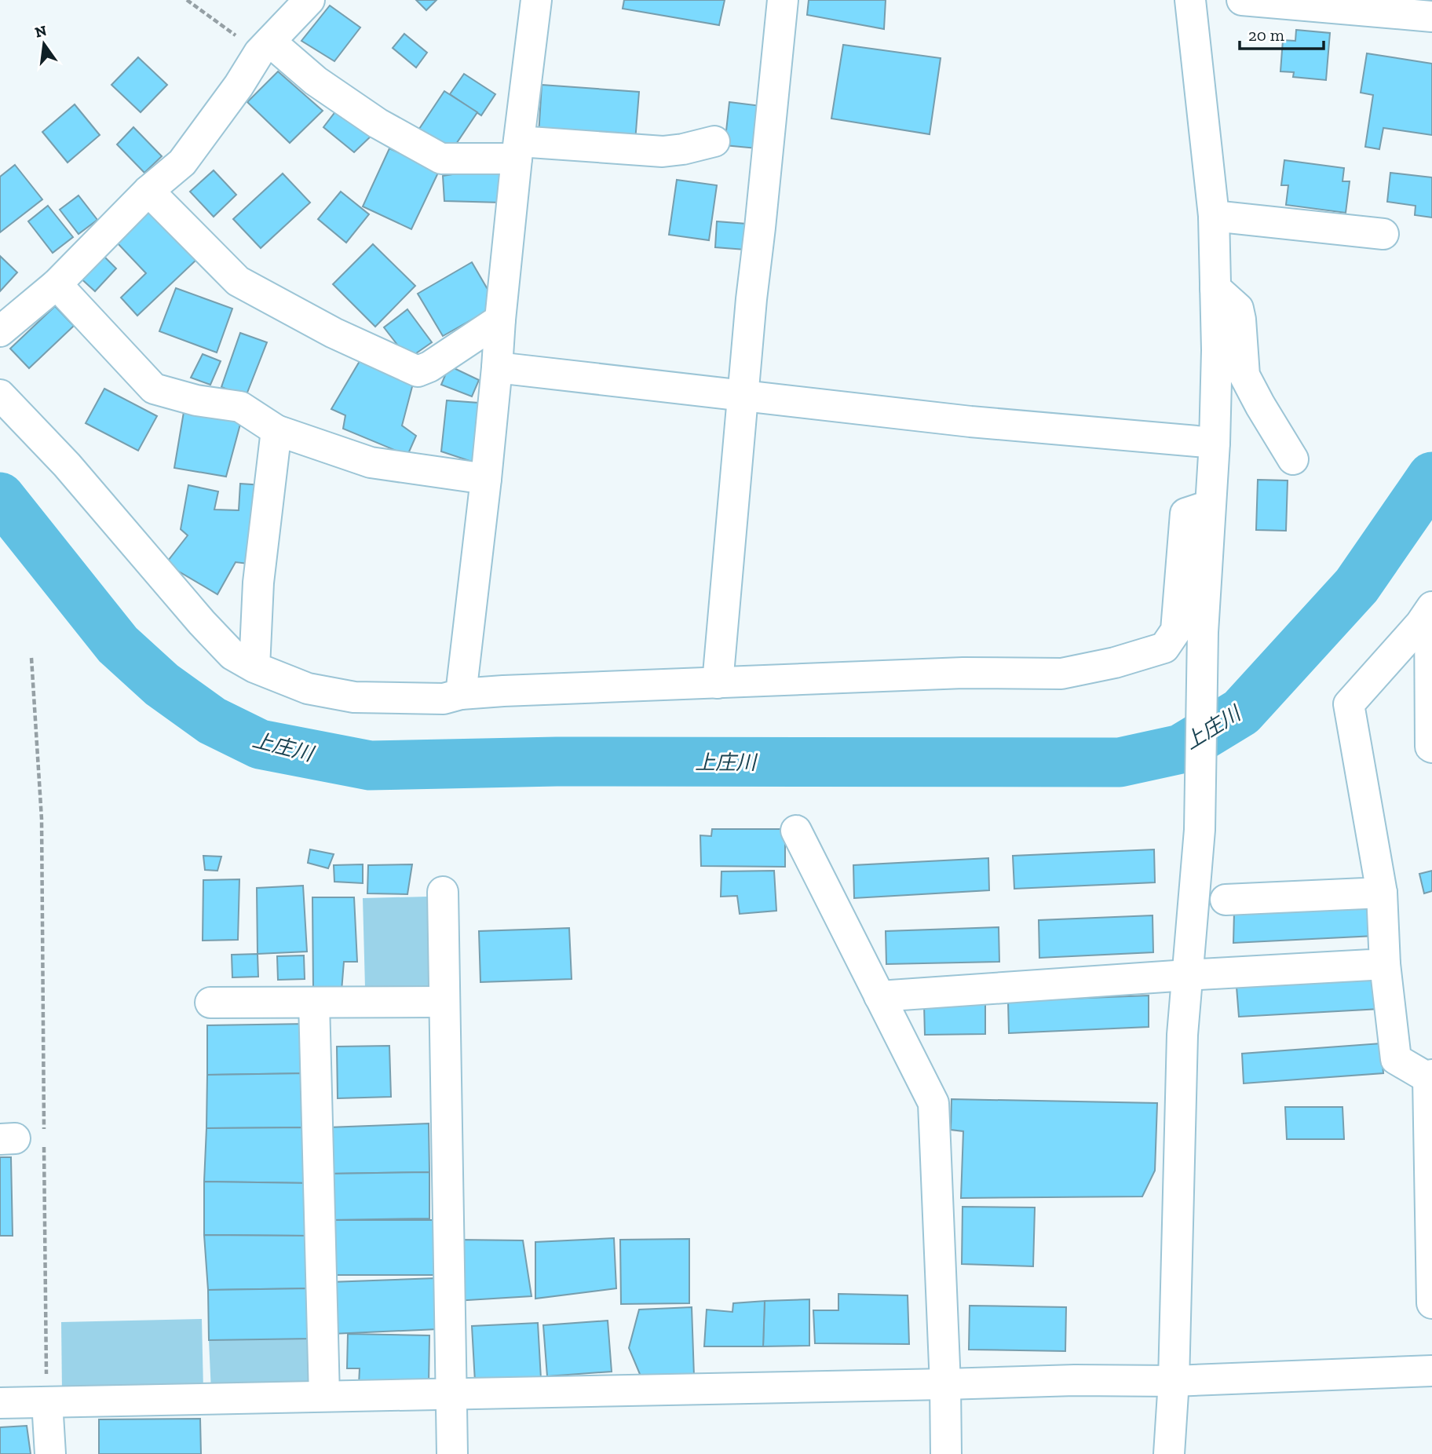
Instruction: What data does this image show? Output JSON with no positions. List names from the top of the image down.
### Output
{
  "water": ["上庄川"],
  "scale_bar": "20 m",
  "north": "top"
}
